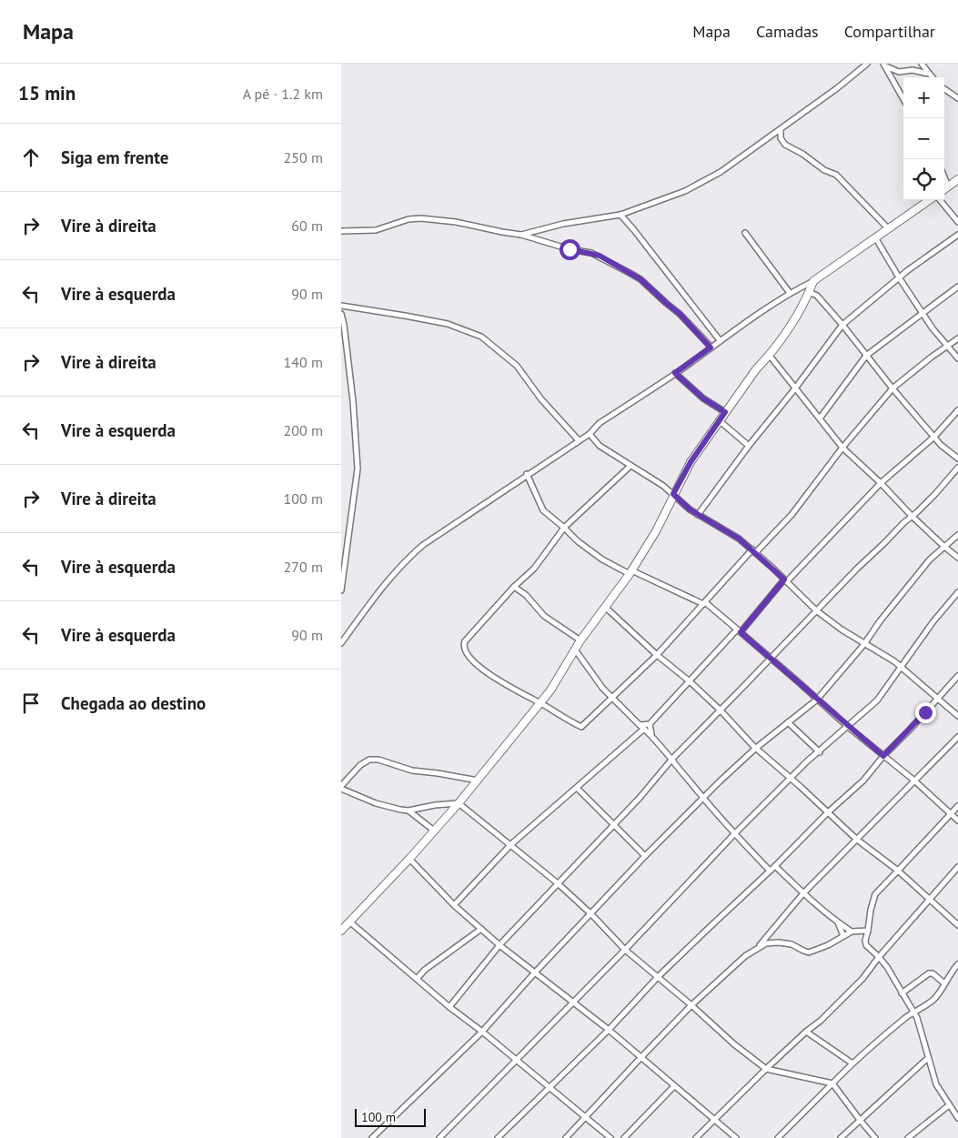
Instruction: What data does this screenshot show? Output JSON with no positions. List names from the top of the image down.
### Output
{
  "scale_bar": "100 m",
  "page": {
    "header": "Mapa",
    "nav": ["Mapa", "Camadas", "Compartilhar"],
    "heading": ["15 min", "A pé · 1.2 km"],
    "map_buttons": ["+", "−"],
    "list": [
      ["Siga em frente", "250 m"],
      ["Vire à direita", "60 m"],
      ["Vire à esquerda", "90 m"],
      ["Vire à direita", "140 m"],
      ["Vire à esquerda", "200 m"],
      ["Vire à direita", "100 m"],
      ["Vire à esquerda", "270 m"],
      ["Vire à esquerda", "90 m"],
      "Chegada ao destino"
    ],
    "scale": "100 m"
  }
}
